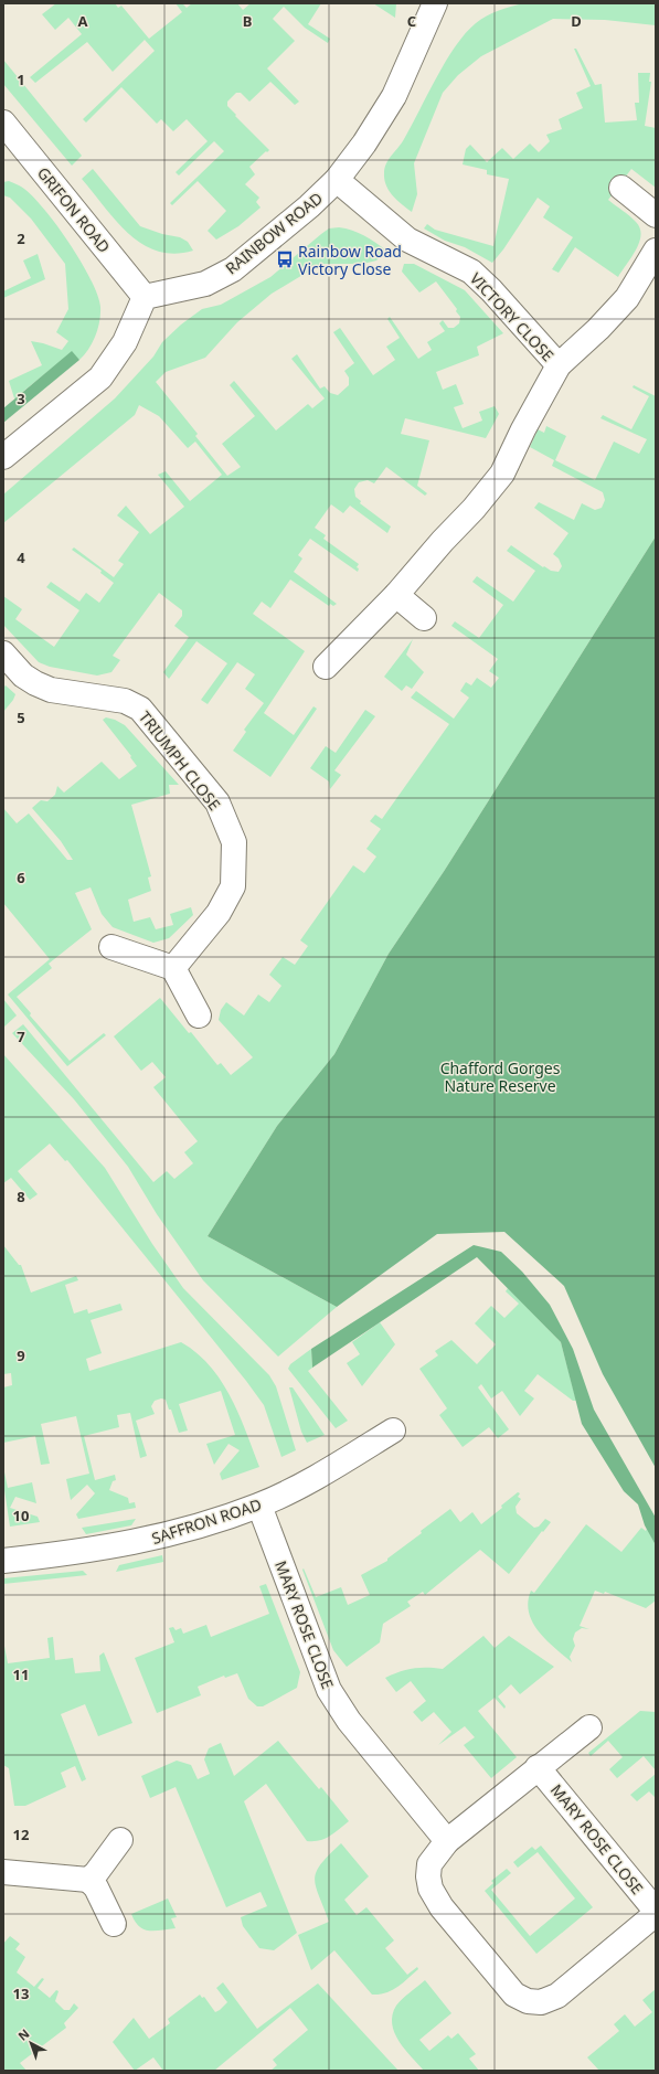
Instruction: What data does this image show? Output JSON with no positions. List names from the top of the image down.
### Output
{
  "streets": {
    "street": [
      "GRIFON ROAD",
      "RAINBOW ROAD",
      "VICTORY CLOSE",
      "TRIUMPH CLOSE",
      "SAFFRON ROAD",
      "MARY ROSE CLOSE"
    ]
  },
  "crossings": [
    ["GRIFON ROAD", "RAINBOW ROAD"],
    ["RAINBOW ROAD", "VICTORY CLOSE"],
    ["SAFFRON ROAD", "MARY ROSE CLOSE"]
  ],
  "parks": ["Chafford Gorges Nature Reserve"],
  "places": {
    "bus stop": ["Rainbow Road Victory Close"]
  },
  "north": "top left",
  "grid": {
    "columns": [
      "A",
      "B",
      "C",
      "D"
    ],
    "rows": [
      "1",
      "2",
      "3",
      "4",
      "5",
      "6",
      "7",
      "8",
      "9",
      "10",
      "11",
      "12",
      "13"
    ]
  }
}
